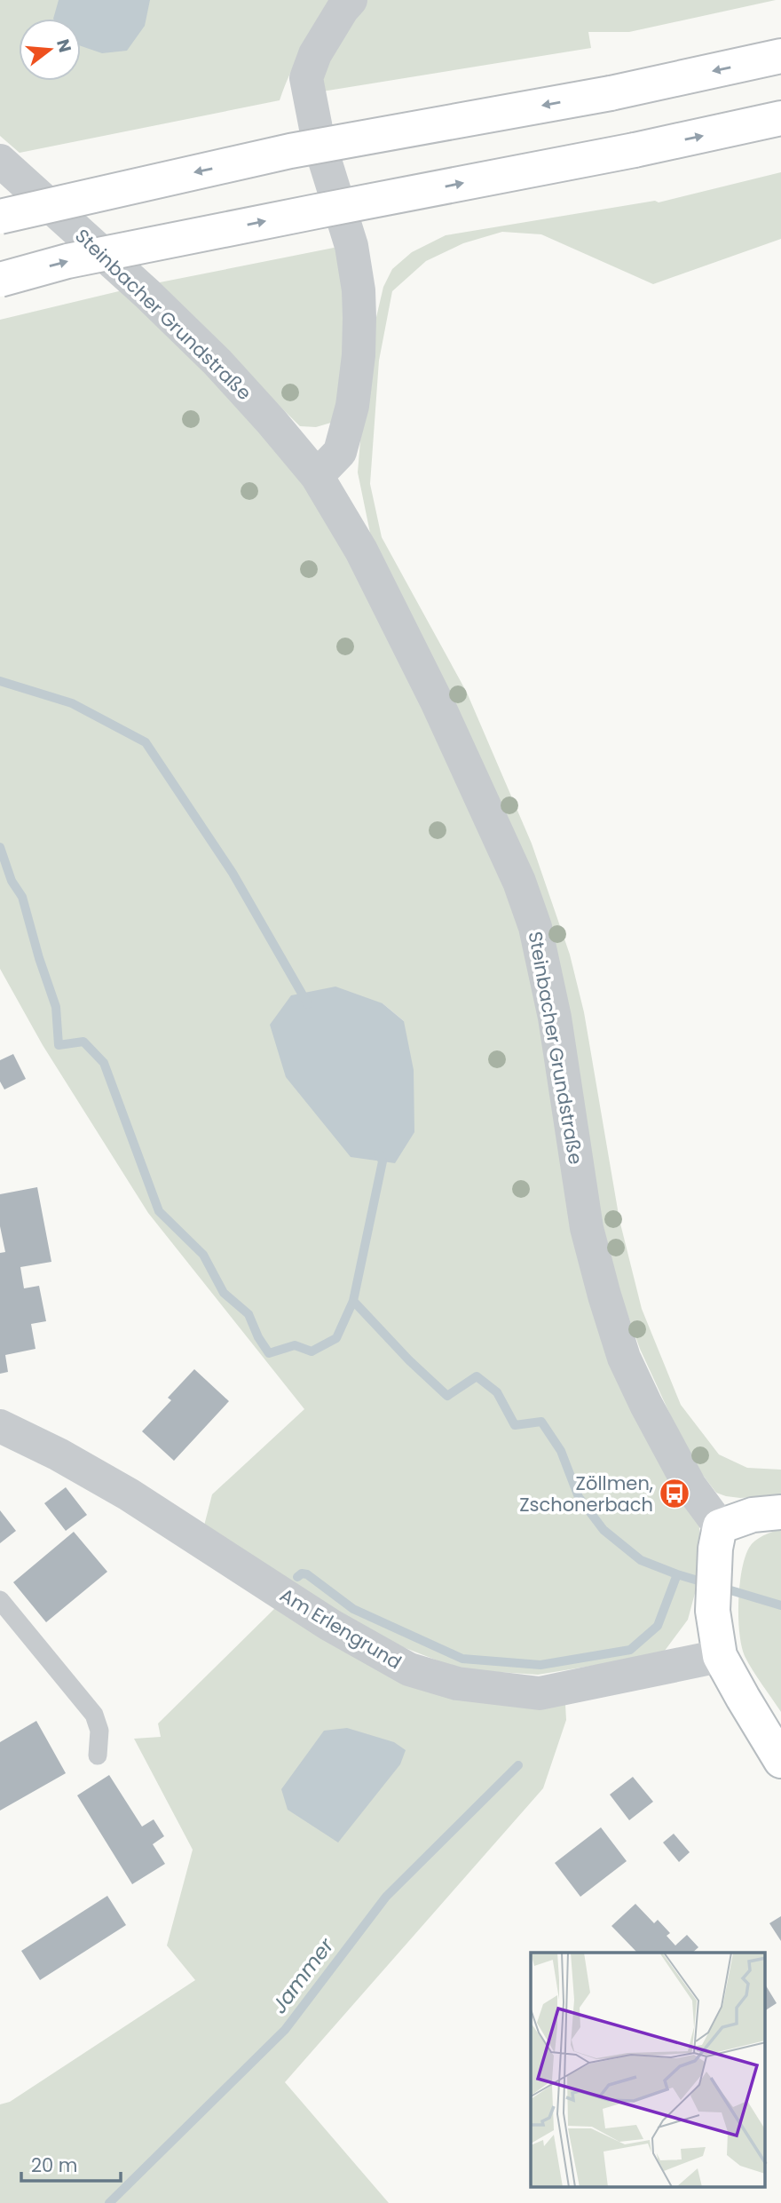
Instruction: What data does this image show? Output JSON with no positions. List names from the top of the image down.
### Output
{
  "streets": {
    "street": ["Steinbacher Grundstraße", "Am Erlengrund"]
  },
  "water": ["Jammer"],
  "places": {
    "bus stop": ["Zöllmen, Zschonerbach"]
  },
  "scale_bar": "20 m",
  "north": "right"
}
